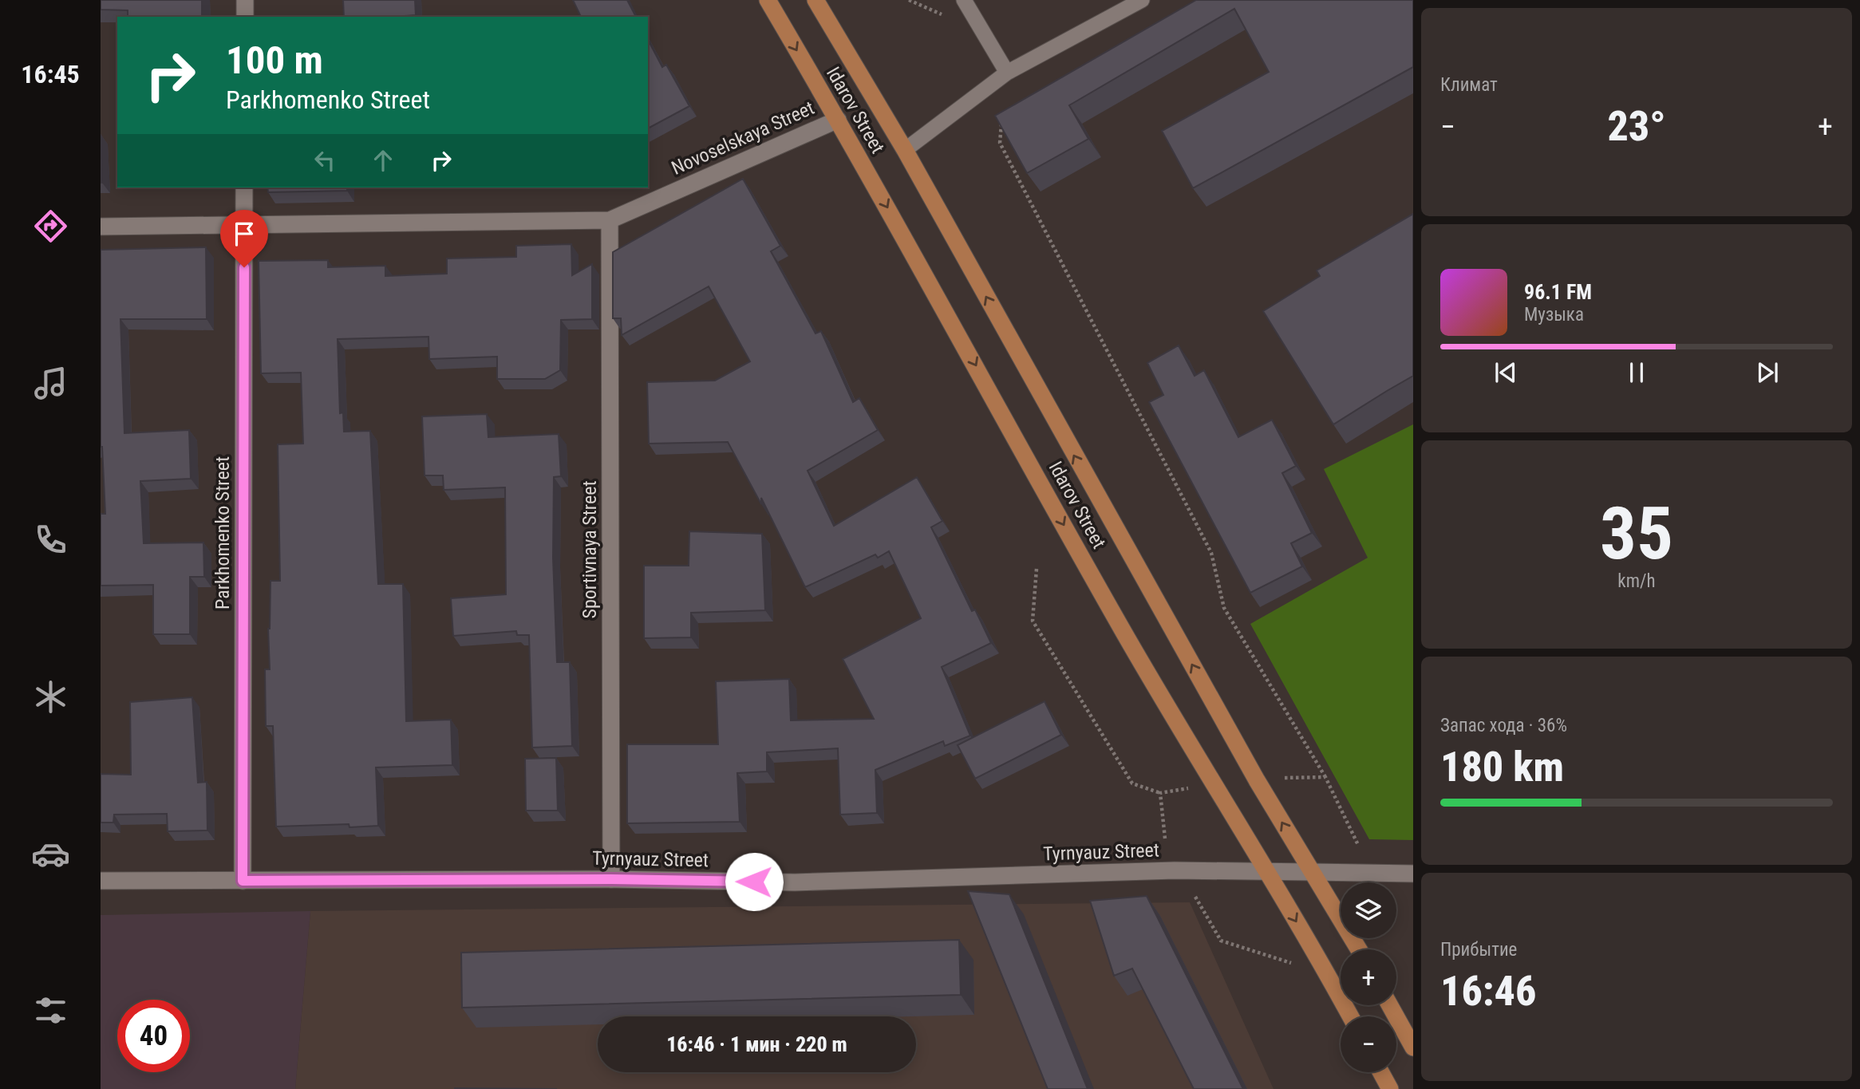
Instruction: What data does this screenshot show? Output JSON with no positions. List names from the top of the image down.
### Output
{
  "streets": {
    "main road": ["Idarov Street"],
    "street": [
      "Novoselskaya Street",
      "Parkhomenko Street",
      "Sportivnaya Street",
      "Tyrnyauz Street"
    ]
  },
  "crossings": [
    ["Idarov Street", "Novoselskaya Street"],
    ["Idarov Street", "Tyrnyauz Street"],
    ["Novoselskaya Street", "Parkhomenko Street"],
    ["Novoselskaya Street", "Sportivnaya Street"],
    ["Parkhomenko Street", "Tyrnyauz Street"],
    ["Sportivnaya Street", "Tyrnyauz Street"]
  ],
  "page": {
    "tabs": "16:45",
    "tile": [
      "Климат",
      ["35", "km/h"],
      ["Запас хода · 36%", "180 km"],
      ["Прибытие", "16:46"]
    ],
    "turn": ["100 m", "Parkhomenko Street"],
    "heat": ["−", "23°", "+"],
    "song": ["96.1 FM", "Музыка"],
    "map_buttons": ["+", "−"],
    "limit": "40",
    "trip": "16:46 · 1 мин · 220 m"
  }
}
